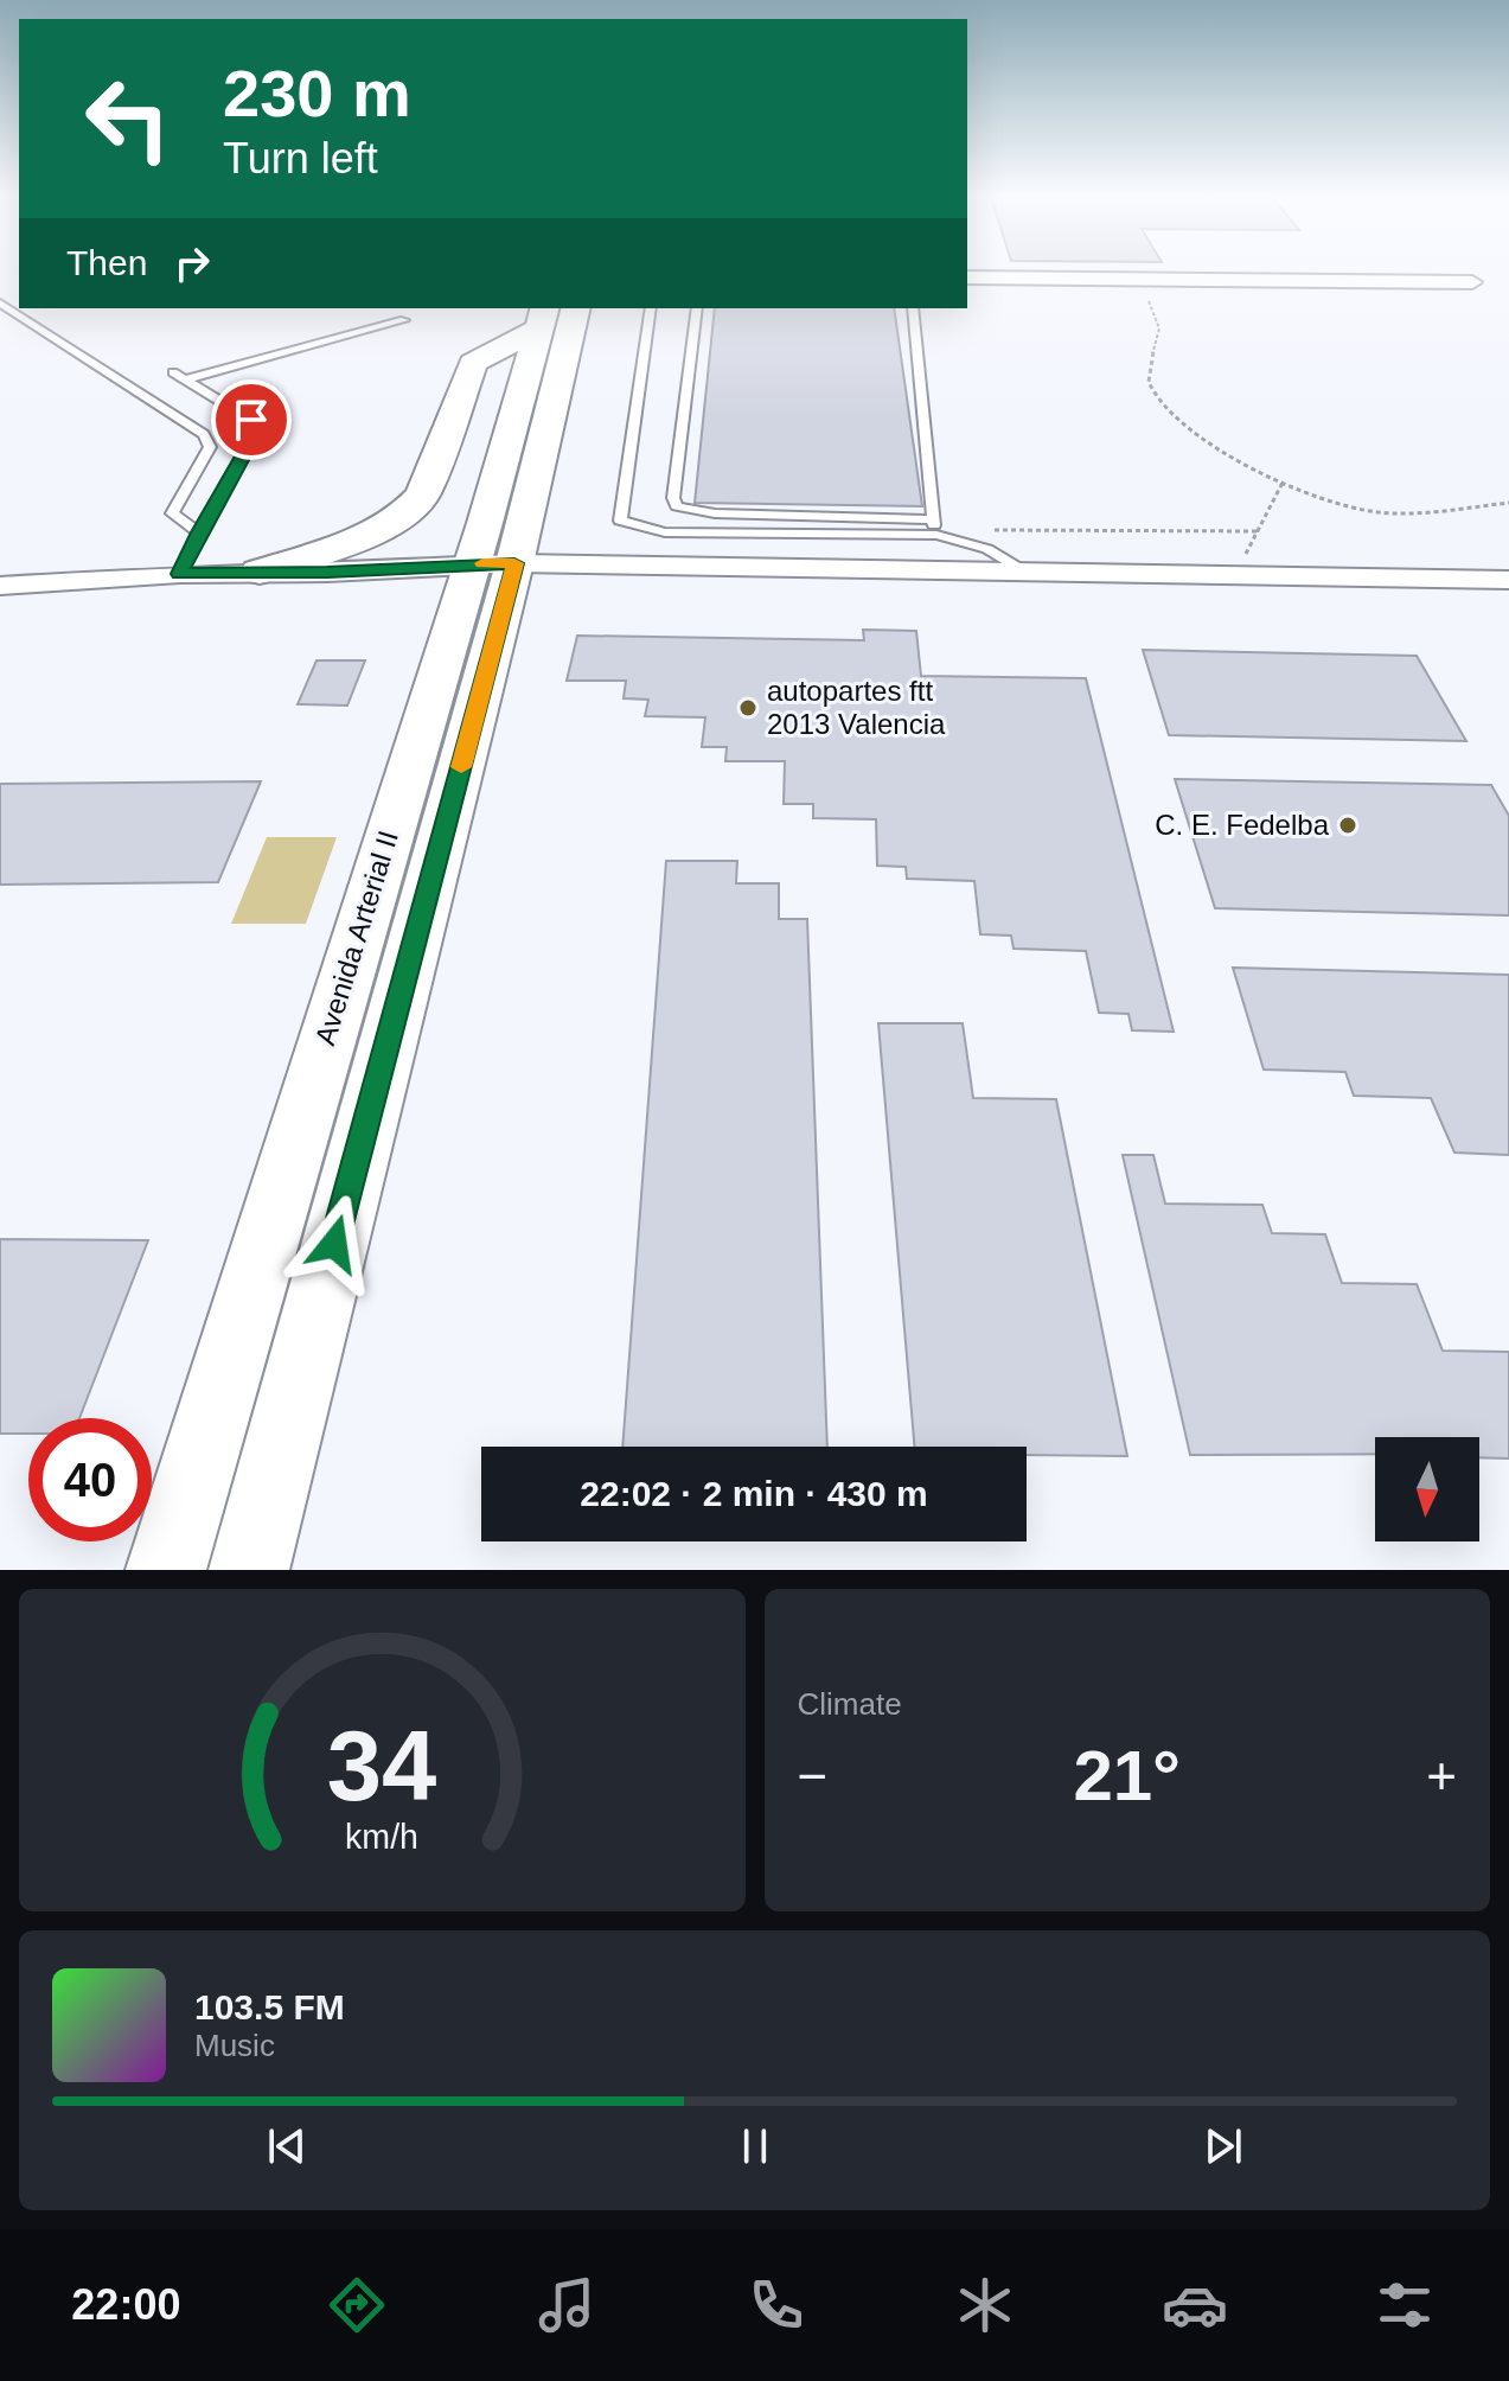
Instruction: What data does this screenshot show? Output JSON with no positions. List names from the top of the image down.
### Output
{
  "streets": {
    "street": ["Avenida Arterial II"]
  },
  "places": ["autopartes ftt 2013 Valencia", "C. E. Fedelba"],
  "north": "bottom",
  "page": {
    "turn": ["230 m", "Turn left"],
    "then": "Then",
    "limit": "40",
    "trip": "22:02 · 2 min · 430 m",
    "tile": "Climate",
    "heat": ["−", "21°", "+"],
    "song": ["103.5 FM", "Music"],
    "tabs": "22:00",
    "gauge": ["34", "km/h"]
  }
}
